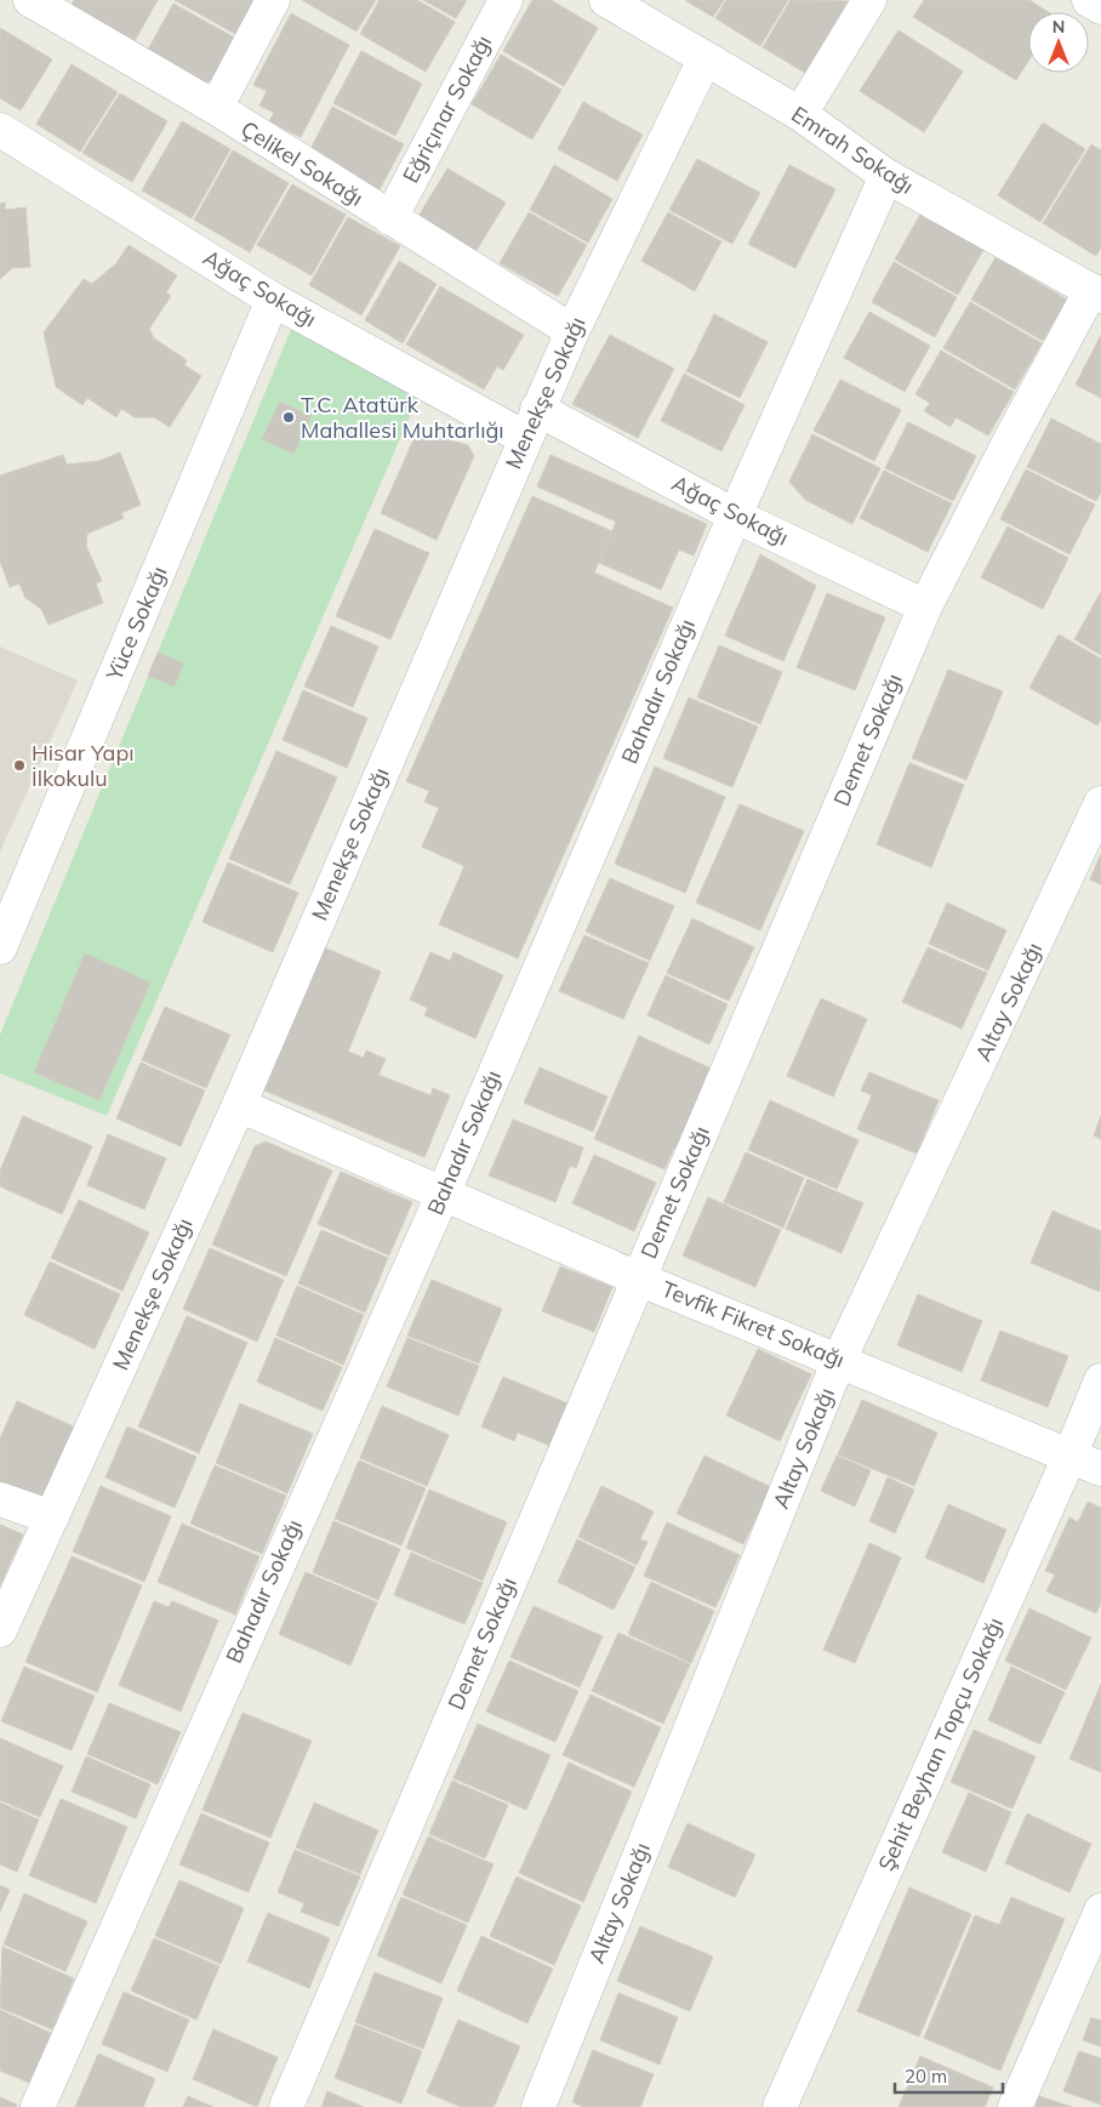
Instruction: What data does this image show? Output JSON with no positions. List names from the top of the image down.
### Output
{
  "streets": {
    "street": [
      "Eğriçınar Sokağı",
      "Emrah Sokağı",
      "Çelikel Sokağı",
      "Ağaç Sokağı",
      "Menekşe Sokağı",
      "Yüce Sokağı",
      "Bahadır Sokağı",
      "Demet Sokağı",
      "Altay Sokağı",
      "Tevfik Fikret Sokağı",
      "Şehit Beyhan Topçu Sokağı"
    ]
  },
  "crossings": [
    ["Eğriçınar Sokağı", "Çelikel Sokağı"],
    ["Emrah Sokağı", "Menekşe Sokağı"],
    ["Emrah Sokağı", "Bahadır Sokağı"],
    ["Emrah Sokağı", "Demet Sokağı"],
    ["Çelikel Sokağı", "Menekşe Sokağı"],
    ["Ağaç Sokağı", "Menekşe Sokağı"],
    ["Ağaç Sokağı", "Yüce Sokağı"],
    ["Ağaç Sokağı", "Bahadır Sokağı"],
    ["Ağaç Sokağı", "Demet Sokağı"],
    ["Menekşe Sokağı", "Tevfik Fikret Sokağı"],
    ["Bahadır Sokağı", "Tevfik Fikret Sokağı"],
    ["Demet Sokağı", "Tevfik Fikret Sokağı"],
    ["Altay Sokağı", "Tevfik Fikret Sokağı"],
    ["Tevfik Fikret Sokağı", "Şehit Beyhan Topçu Sokağı"]
  ],
  "places": ["T.C. Atatürk Mahallesi Muhtarlığı", "Hisar Yapı İlkokulu"],
  "scale_bar": "20 m",
  "north": "top"
}
